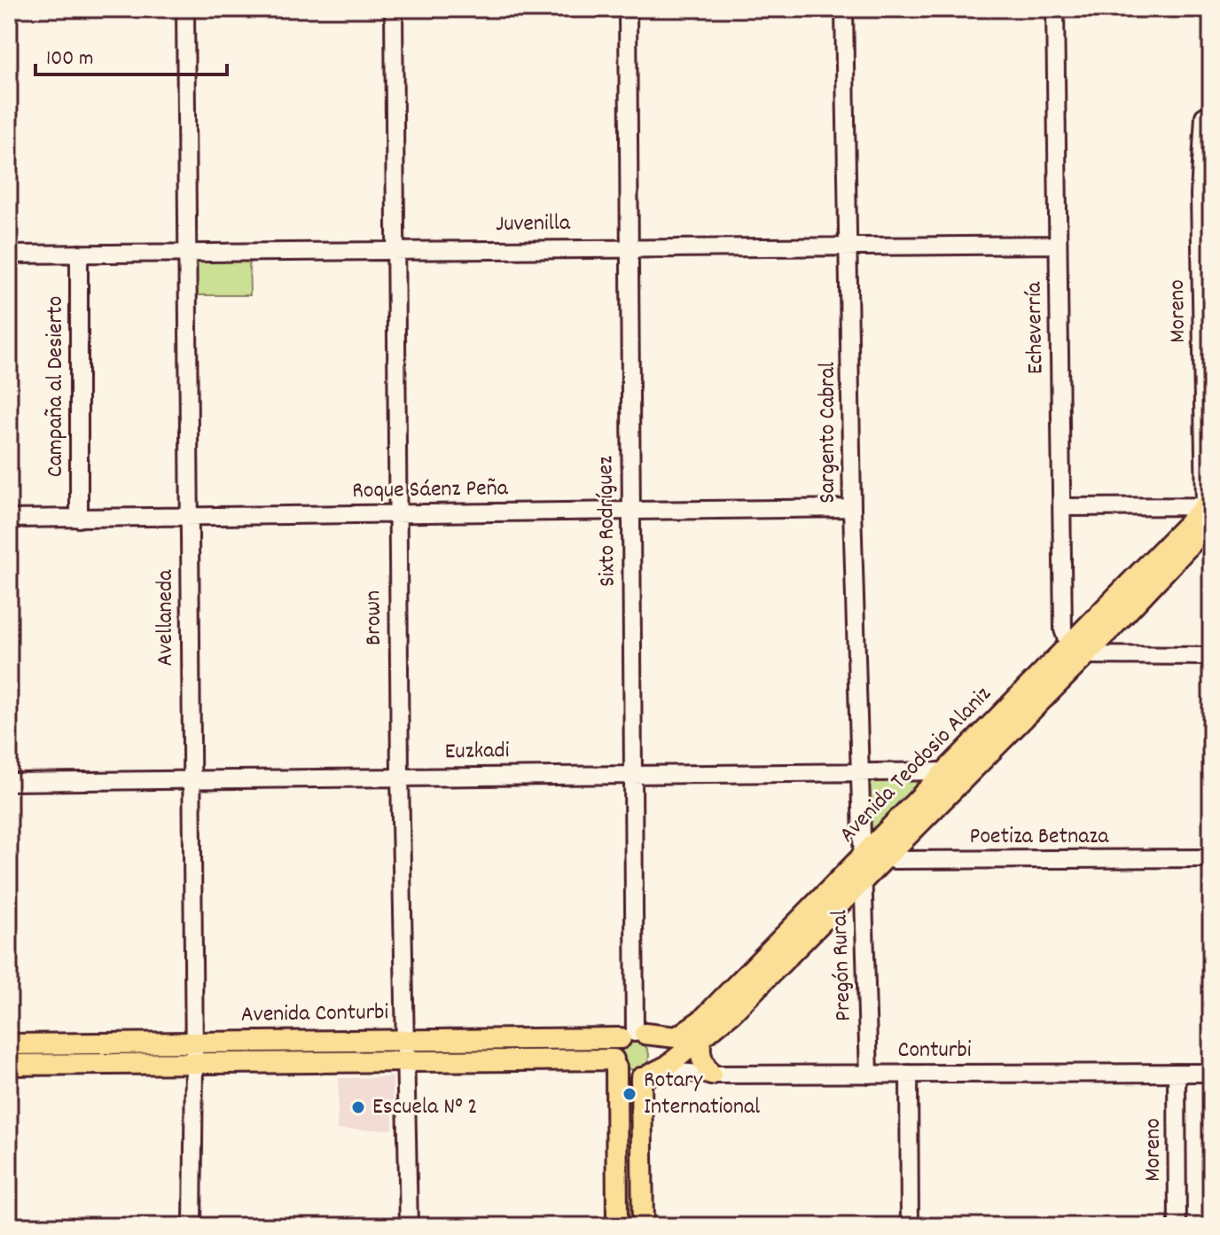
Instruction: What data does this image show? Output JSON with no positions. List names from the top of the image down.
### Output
{
  "streets": {
    "main road": ["Avenida Teodosio Alaniz", "Avenida Conturbi"],
    "street": [
      "Juvenilla",
      "Moreno",
      "Echeverría",
      "Campaña al Desierto",
      "Sargento Cabral",
      "Roque Sáenz Peña",
      "Sixto Rodríguez",
      "Avellaneda",
      "Brown",
      "Euzkadi",
      "Poetiza Betnaza",
      "Pregón Rural",
      "Conturbi"
    ]
  },
  "crossings": [
    ["Juvenilla", "Echeverría"],
    ["Juvenilla", "Campaña al Desierto"],
    ["Juvenilla", "Sargento Cabral"],
    ["Juvenilla", "Sixto Rodríguez"],
    ["Juvenilla", "Avellaneda"],
    ["Juvenilla", "Brown"],
    ["Moreno", "Avenida Teodosio Alaniz"],
    ["Moreno", "Conturbi"],
    ["Echeverría", "Avenida Teodosio Alaniz"],
    ["Campaña al Desierto", "Roque Sáenz Peña"],
    ["Sargento Cabral", "Roque Sáenz Peña"],
    ["Sargento Cabral", "Euzkadi"],
    ["Sargento Cabral", "Avenida Teodosio Alaniz"],
    ["Sargento Cabral", "Poetiza Betnaza"],
    ["Roque Sáenz Peña", "Sixto Rodríguez"],
    ["Roque Sáenz Peña", "Avellaneda"],
    ["Roque Sáenz Peña", "Brown"],
    ["Sixto Rodríguez", "Euzkadi"],
    ["Sixto Rodríguez", "Avenida Teodosio Alaniz"],
    ["Sixto Rodríguez", "Avenida Conturbi"],
    ["Sixto Rodríguez", "Conturbi"],
    ["Avellaneda", "Euzkadi"],
    ["Avellaneda", "Avenida Conturbi"],
    ["Brown", "Euzkadi"],
    ["Brown", "Avenida Conturbi"],
    ["Euzkadi", "Avenida Teodosio Alaniz"],
    ["Avenida Teodosio Alaniz", "Poetiza Betnaza"],
    ["Avenida Teodosio Alaniz", "Pregón Rural"],
    ["Avenida Teodosio Alaniz", "Avenida Conturbi"],
    ["Avenida Teodosio Alaniz", "Conturbi"],
    ["Pregón Rural", "Conturbi"],
    ["Avenida Conturbi", "Conturbi"]
  ],
  "places": ["Rotary International", "Escuela N° 2"],
  "scale_bar": "100 m"
}
